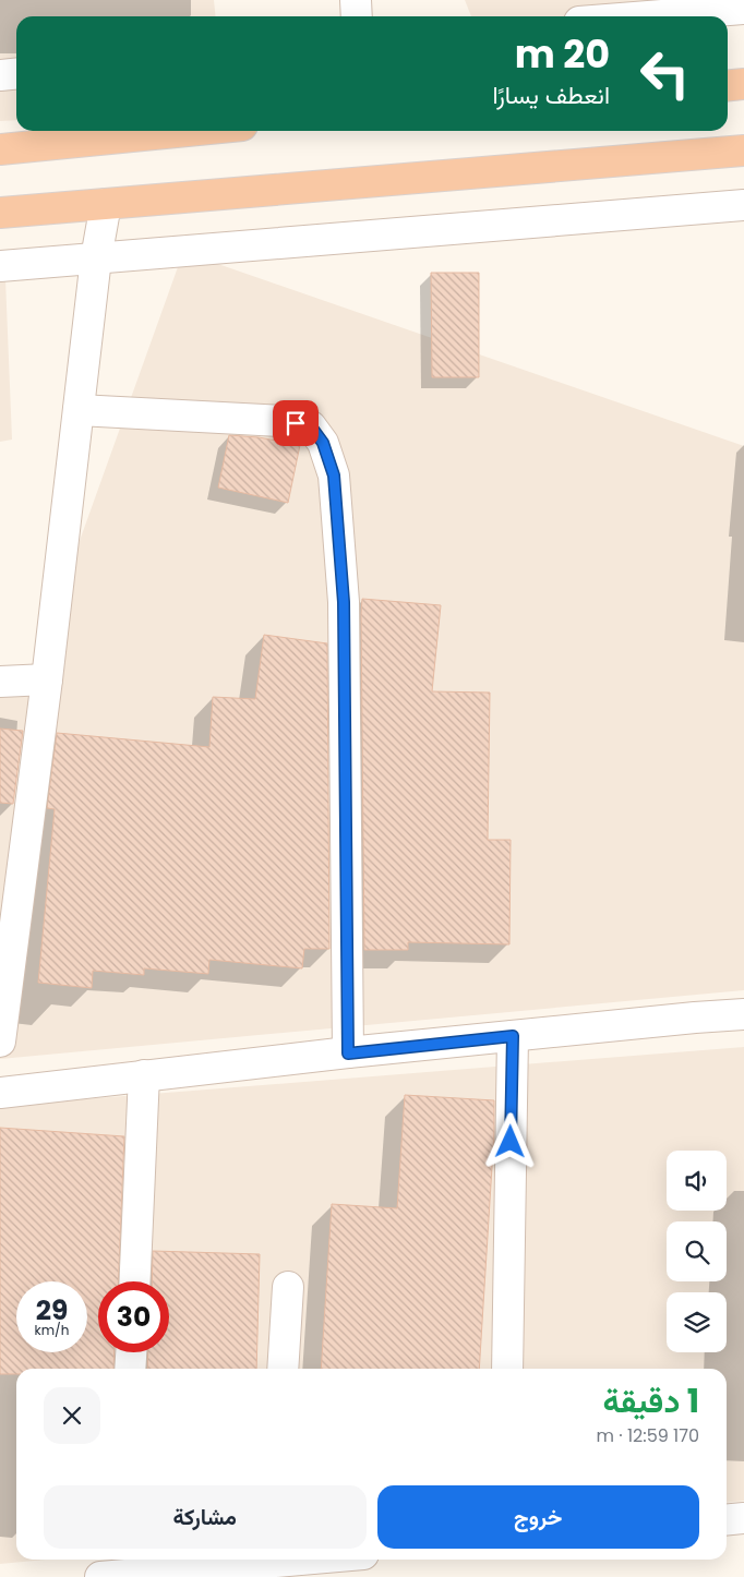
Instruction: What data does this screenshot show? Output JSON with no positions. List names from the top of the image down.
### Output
{
  "page": {
    "turn": ["20 m", "انعطف يسارًا"],
    "speed": "29 km/h",
    "limit": "30",
    "heading": ["1 دقيقة", "170 m · 12:59"],
    "buttons": ["خروج", "مشاركة"]
  }
}
